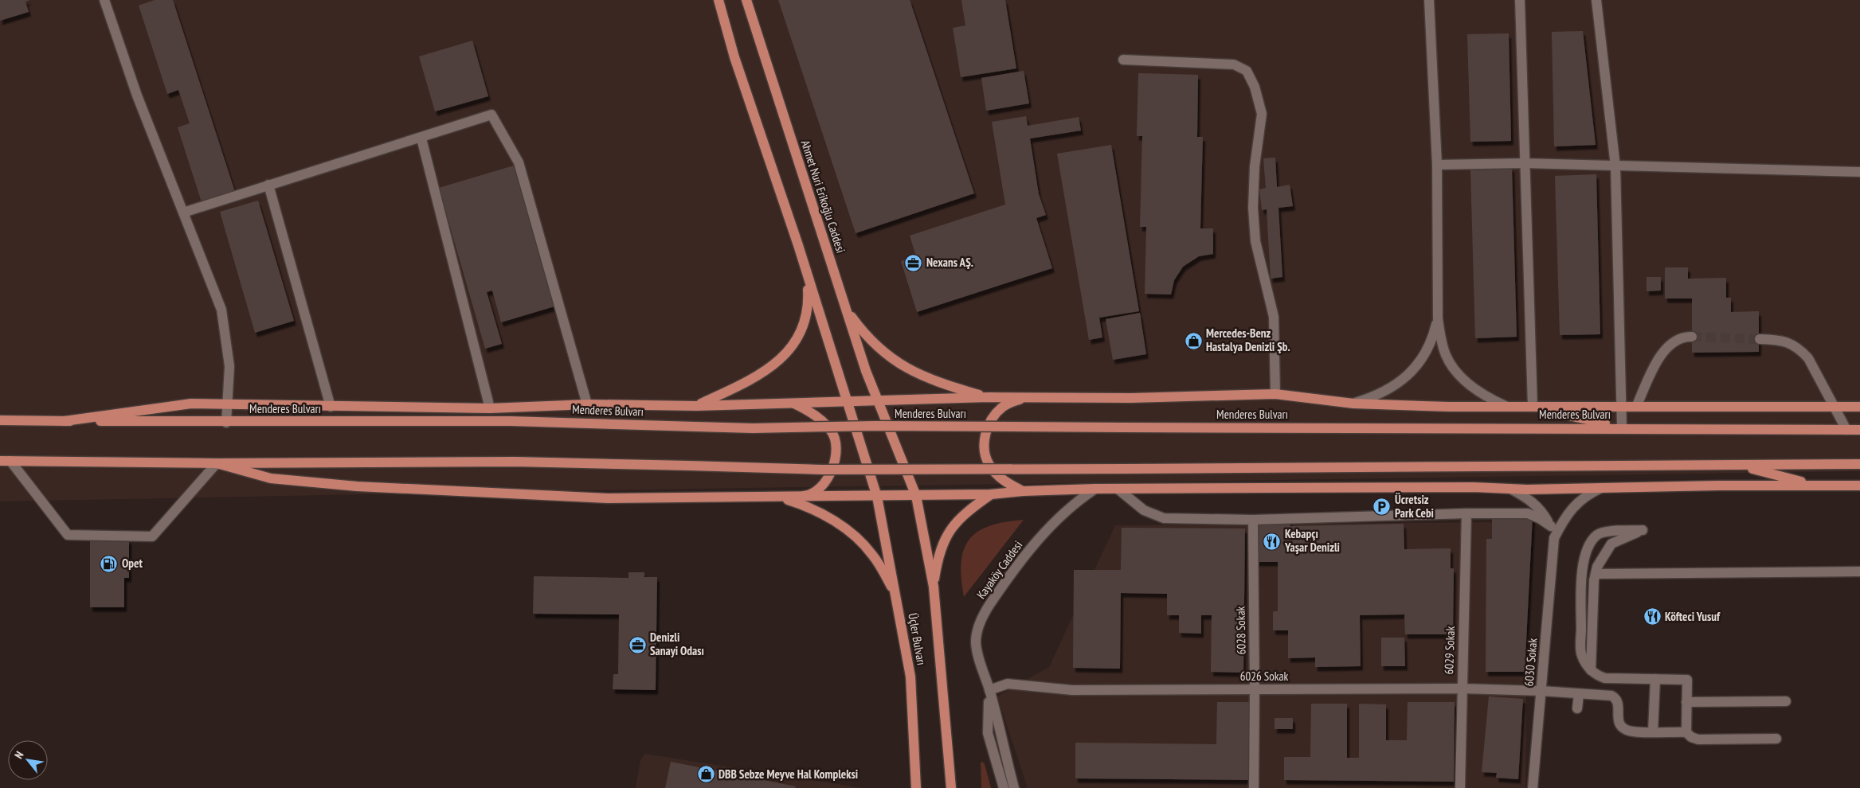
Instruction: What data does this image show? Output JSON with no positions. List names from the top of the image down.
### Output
{
  "streets": {
    "main road": ["Ahmet Nuri Erikoğlu Caddesi", "Menderes Bulvarı", "Üçler Bulvarı"],
    "street": [
      "Kayaköy Caddesi",
      "6028 Sokak",
      "6029 Sokak",
      "6030 Sokak",
      "6026 Sokak"
    ]
  },
  "crossings": [
    ["Ahmet Nuri Erikoğlu Caddesi", "Üçler Bulvarı"],
    ["Kayaköy Caddesi", "6026 Sokak"],
    ["6028 Sokak", "6026 Sokak"],
    ["6029 Sokak", "6026 Sokak"],
    ["6030 Sokak", "6026 Sokak"]
  ],
  "places": {
    "office": ["Nexans AŞ.", "Denizli Sanayi Odası"],
    "shop": ["Mercedes-Benz Hastalya Denizli Şb.", "DBB Sebze Meyve Hal Kompleksi"],
    "parking": ["Ücretsiz Park Cebi"],
    "restaurant": ["Kebapçı Yaşar Denizli", "Köfteci Yusuf"],
    "fuel station": ["Opet"]
  },
  "north": "top left"
}
